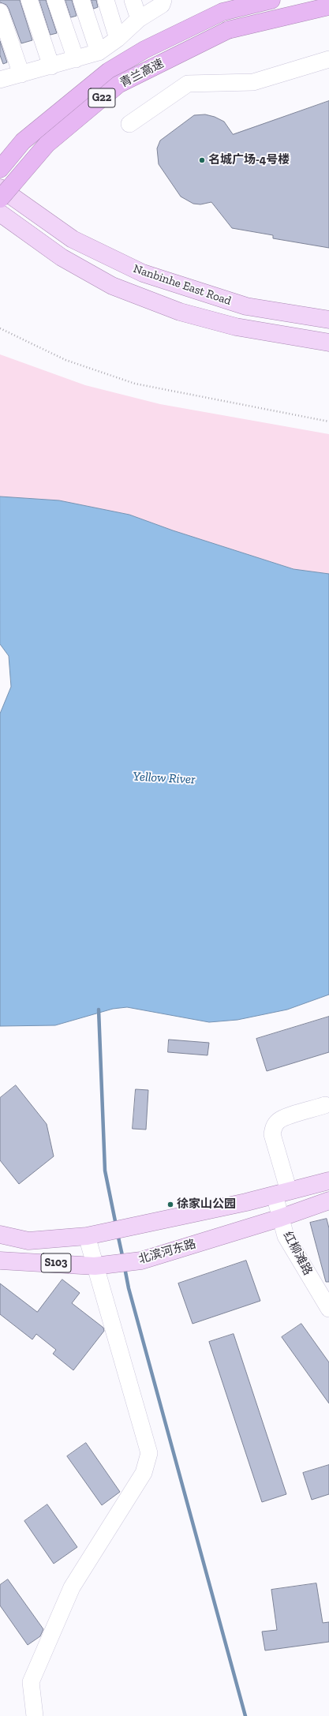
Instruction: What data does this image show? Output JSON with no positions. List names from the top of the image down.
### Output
{
  "streets": {
    "highway": ["青兰高速", "G22"],
    "main road": ["Nanbinhe East Road", "北滨河东路", "S103"],
    "street": ["红柳滩路"]
  },
  "crossings": [
    ["北滨河东路", "红柳滩路"]
  ],
  "water": ["Yellow River"],
  "places": ["名城广场-4号楼", "徐家山公园"]
}
